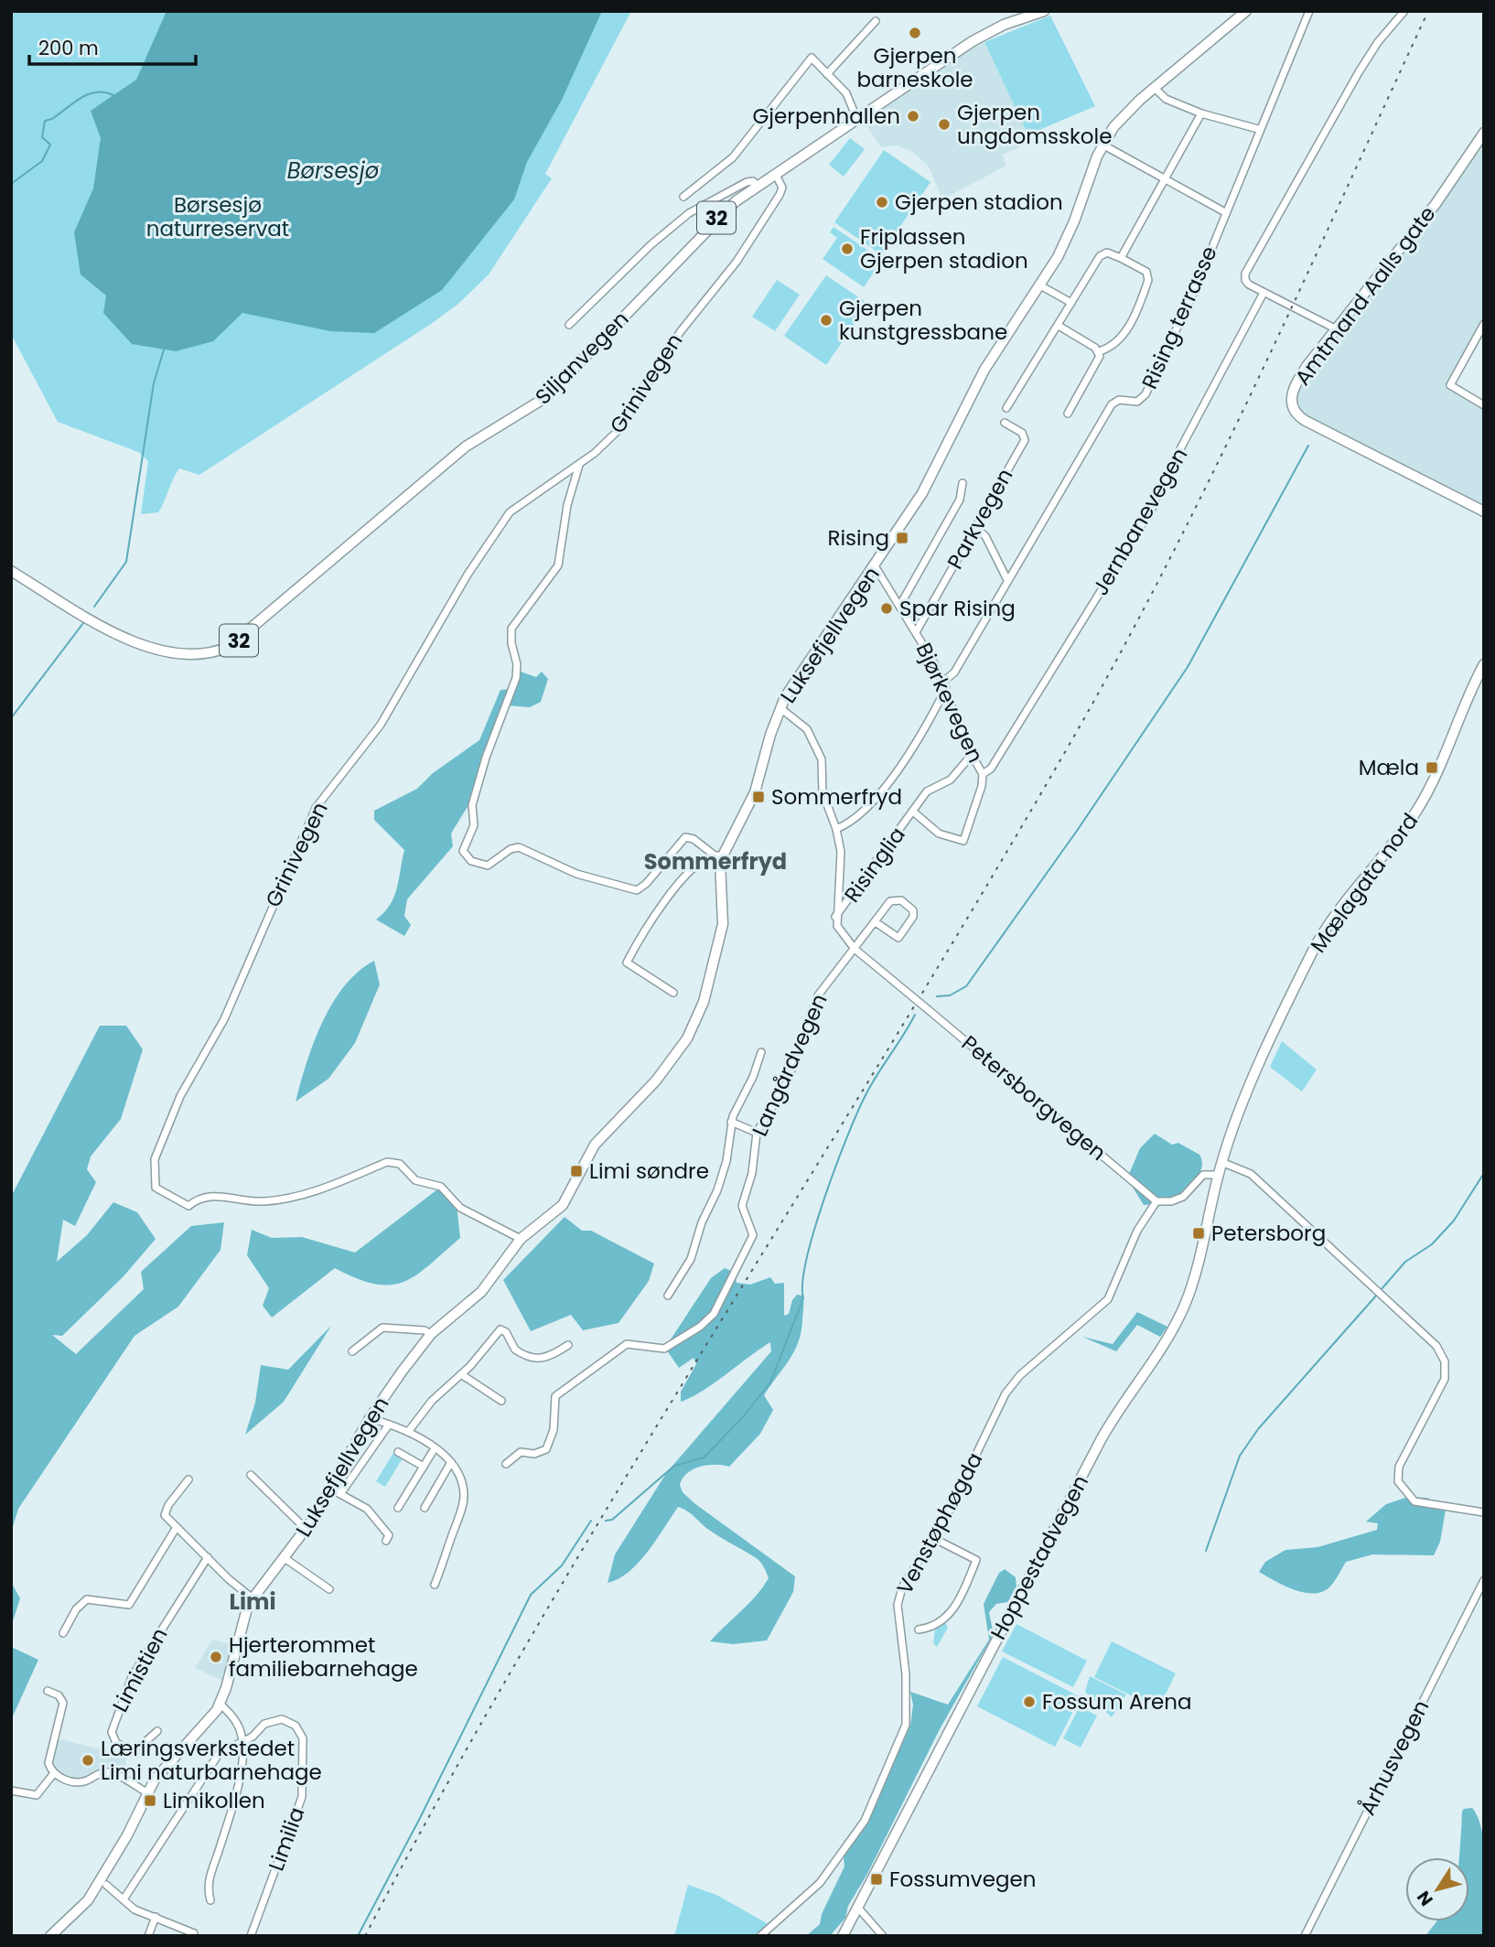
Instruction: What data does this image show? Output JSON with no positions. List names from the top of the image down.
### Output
{
  "streets": {
    "main road": [
      "32",
      "Amtmand Aalls gate",
      "Siljanvegen",
      "Luksefjellvegen",
      "Mælagata nord",
      "Hoppestadvegen"
    ],
    "street": [
      "Rising terrasse",
      "Grinivegen",
      "Parkvegen",
      "Jernbanevegen",
      "Bjørkevegen",
      "Risinglia",
      "Langårdvegen",
      "Petersborgvegen",
      "Venstøphøgda",
      "Limistien",
      "Århusvegen",
      "Limilia"
    ]
  },
  "crossings": [
    ["Rising terrasse", "Bjørkevegen"],
    ["Siljanvegen", "Grinivegen"],
    ["Grinivegen", "Luksefjellvegen"],
    ["Parkvegen", "Bjørkevegen"],
    ["Jernbanevegen", "Bjørkevegen"],
    ["Jernbanevegen", "Risinglia"],
    ["Luksefjellvegen", "Bjørkevegen"],
    ["Bjørkevegen", "Risinglia"],
    ["Risinglia", "Petersborgvegen"],
    ["Mælagata nord", "Hoppestadvegen"],
    ["Langårdvegen", "Petersborgvegen"],
    ["Petersborgvegen", "Venstøphøgda"]
  ],
  "districts": ["Sommerfryd", "Limi"],
  "water": ["Børsesjø"],
  "parks": ["Børsesjø naturreservat"],
  "places": {
    "other": [
      "Gjerpen barneskole",
      "Gjerpenhallen",
      "Gjerpen ungdomsskole",
      "Gjerpen stadion",
      "Friplassen Gjerpen stadion",
      "Gjerpen kunstgressbane",
      "Spar Rising",
      "Hjerterommet familiebarnehage",
      "Fossum Arena",
      "Læringsverkstedet Limi naturbarnehage"
    ],
    "transit": [
      "Rising",
      "Mæla",
      "Sommerfryd",
      "Limi søndre",
      "Petersborg",
      "Limikollen",
      "Fossumvegen"
    ]
  },
  "scale_bar": "200 m",
  "north": "bottom left"
}
